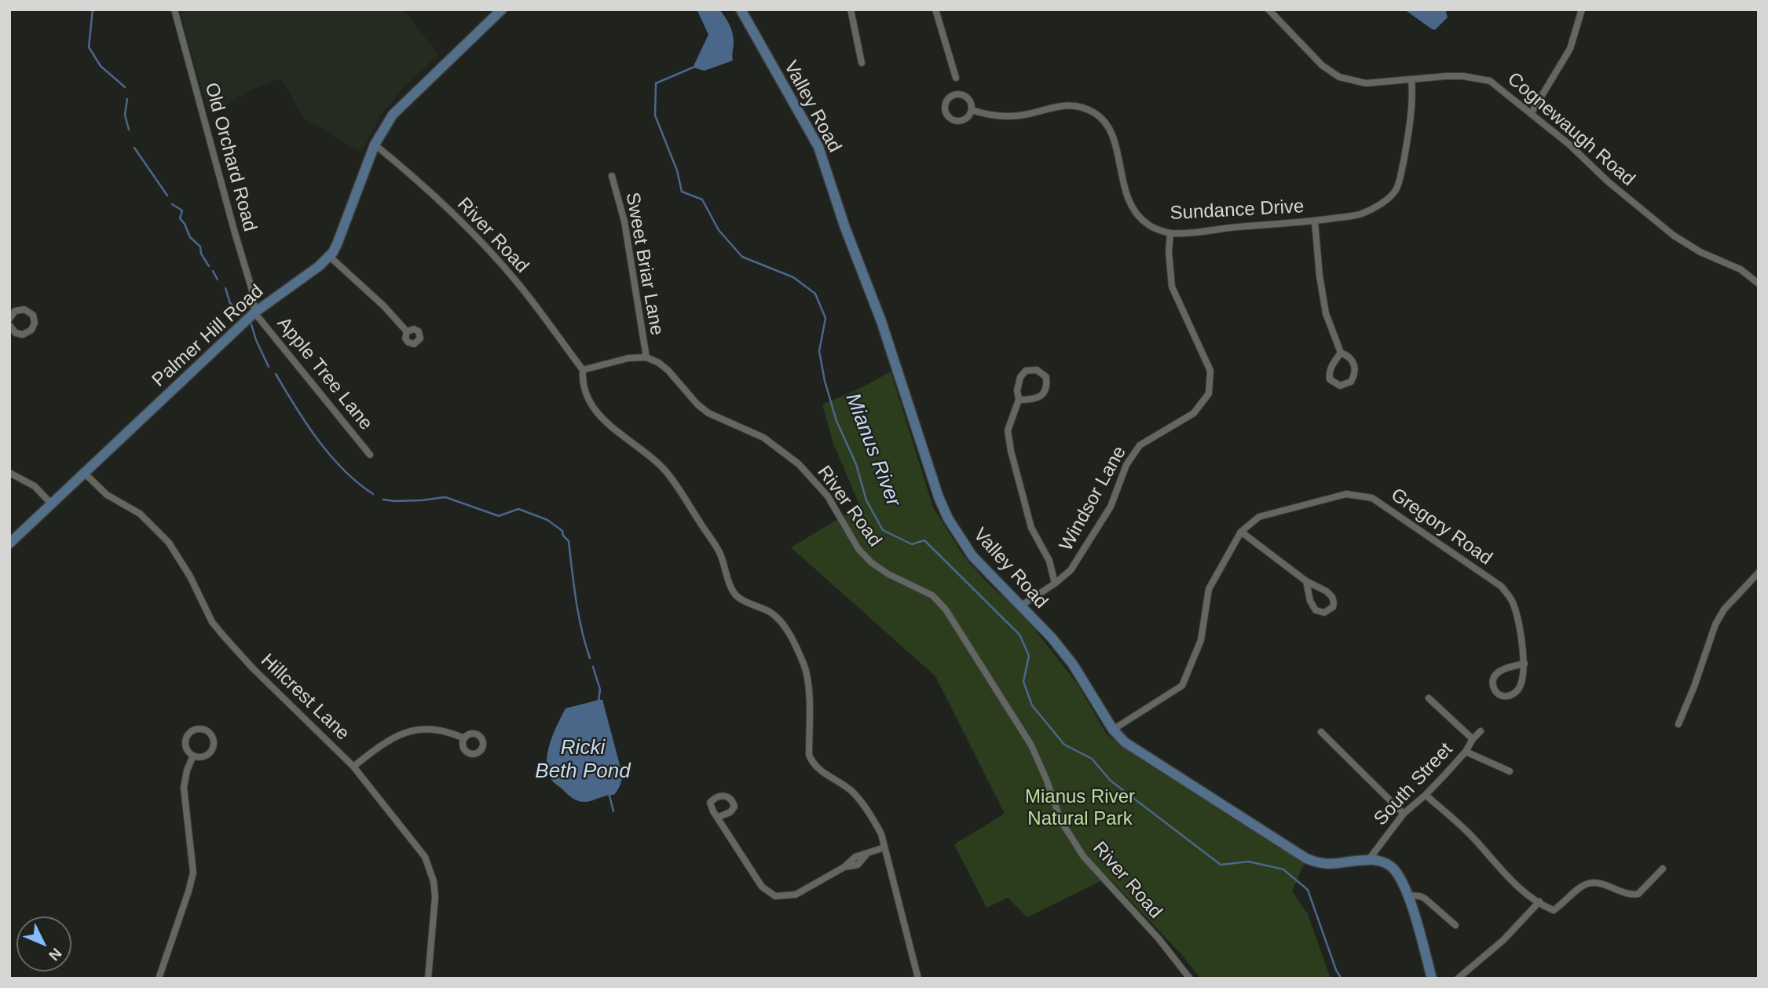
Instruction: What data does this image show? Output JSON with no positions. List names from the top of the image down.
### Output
{
  "streets": {
    "street": [
      "Valley Road",
      "Cognewaugh Road",
      "Old Orchard Road",
      "Sundance Drive",
      "River Road",
      "Sweet Briar Lane",
      "Palmer Hill Road",
      "Apple Tree Lane",
      "Windsor Lane",
      "Gregory Road",
      "Hillcrest Lane",
      "South Street"
    ]
  },
  "crossings": [
    ["Valley Road", "Windsor Lane"],
    ["Valley Road", "Gregory Road"],
    ["Valley Road", "South Street"],
    ["Cognewaugh Road", "Sundance Drive"],
    ["Old Orchard Road", "Palmer Hill Road"],
    ["Old Orchard Road", "Apple Tree Lane"],
    ["Sundance Drive", "Windsor Lane"],
    ["River Road", "Sweet Briar Lane"],
    ["River Road", "Palmer Hill Road"],
    ["Palmer Hill Road", "Apple Tree Lane"],
    ["Palmer Hill Road", "Hillcrest Lane"]
  ],
  "water": ["Mianus River", "Ricki Beth Pond"],
  "parks": ["Mianus River Natural Park"],
  "north": "bottom right"
}
